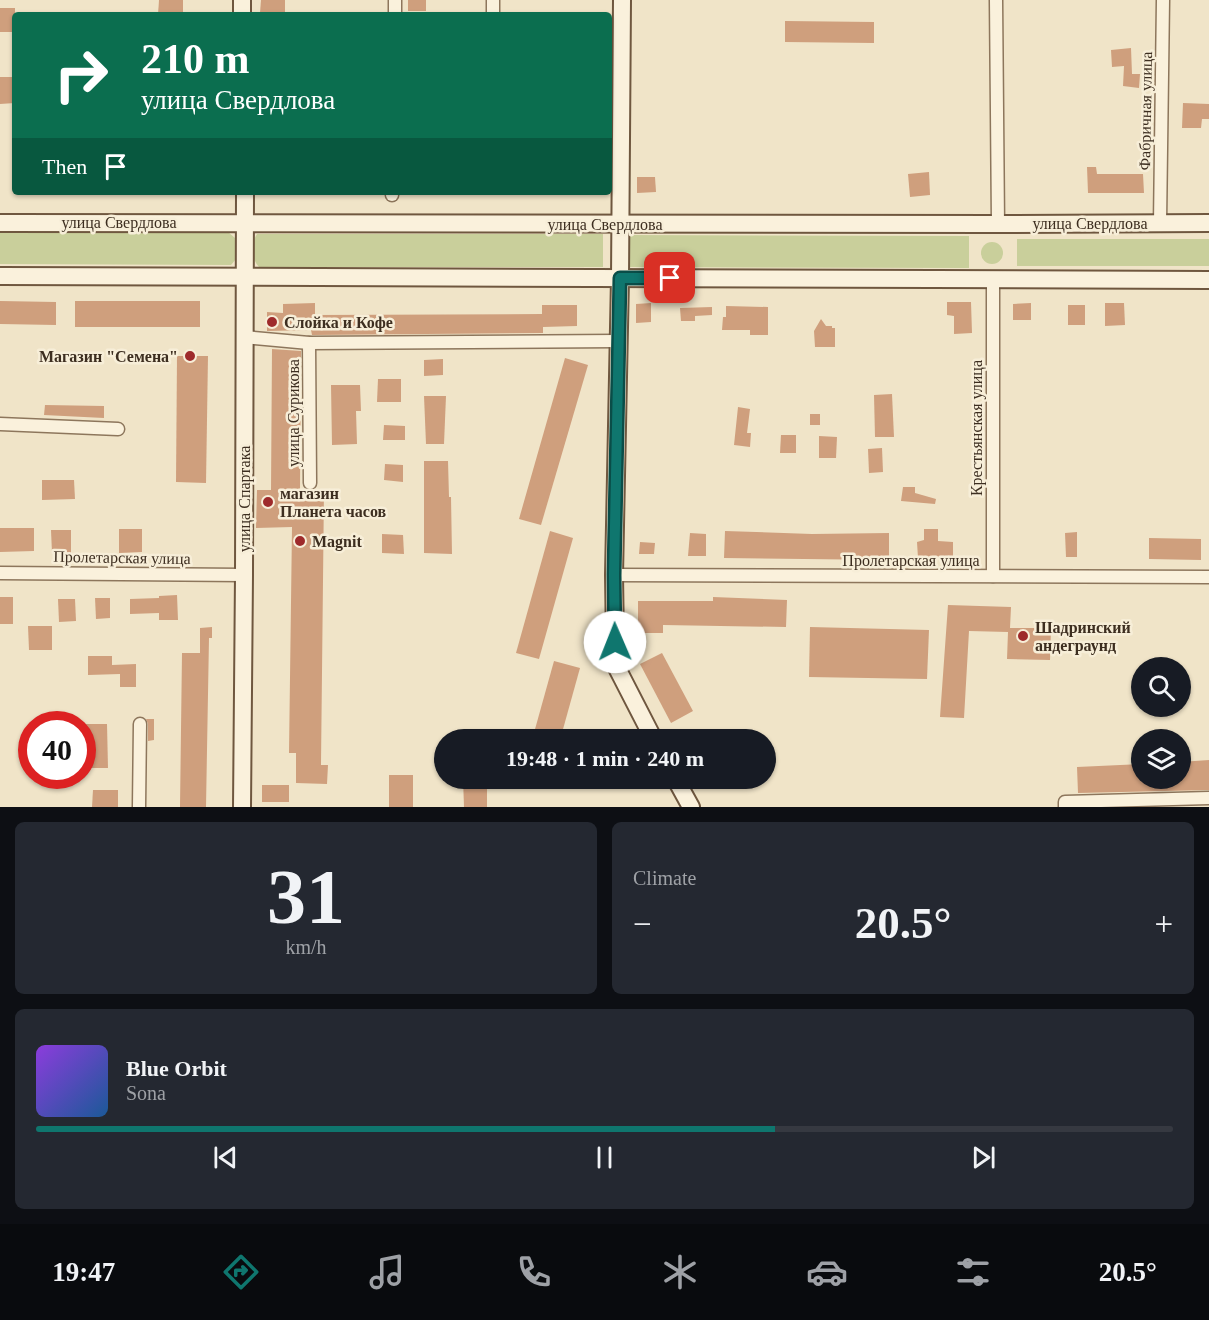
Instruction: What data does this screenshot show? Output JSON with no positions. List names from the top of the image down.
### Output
{
  "streets": {
    "main road": ["улица Свердлова", "улица Спартака"],
    "street": [
      "Фабричная улица",
      "улица Сурикова",
      "Крестьянская улица",
      "Пролетарская улица"
    ]
  },
  "crossings": [
    ["Фабричная улица", "улица Свердлова"],
    ["улица Свердлова", "улица Спартака"],
    ["Крестьянская улица", "Пролетарская улица"],
    ["улица Спартака", "Пролетарская улица"]
  ],
  "places": [
    "Слойка и Кофе",
    "Магазин \"Семена\"",
    "магазин Планета часов",
    "Magnit",
    "Шадринский андеграунд"
  ],
  "page": {
    "turn": ["210 m", "улица Свердлова"],
    "then": "Then",
    "limit": "40",
    "trip": "19:48 · 1 min · 240 m",
    "tile": [
      ["31", "km/h"],
      "Climate"
    ],
    "heat": ["−", "20.5°", "+"],
    "song": ["Blue Orbit", "Sona"],
    "tabs": ["19:47", "20.5°"]
  }
}
